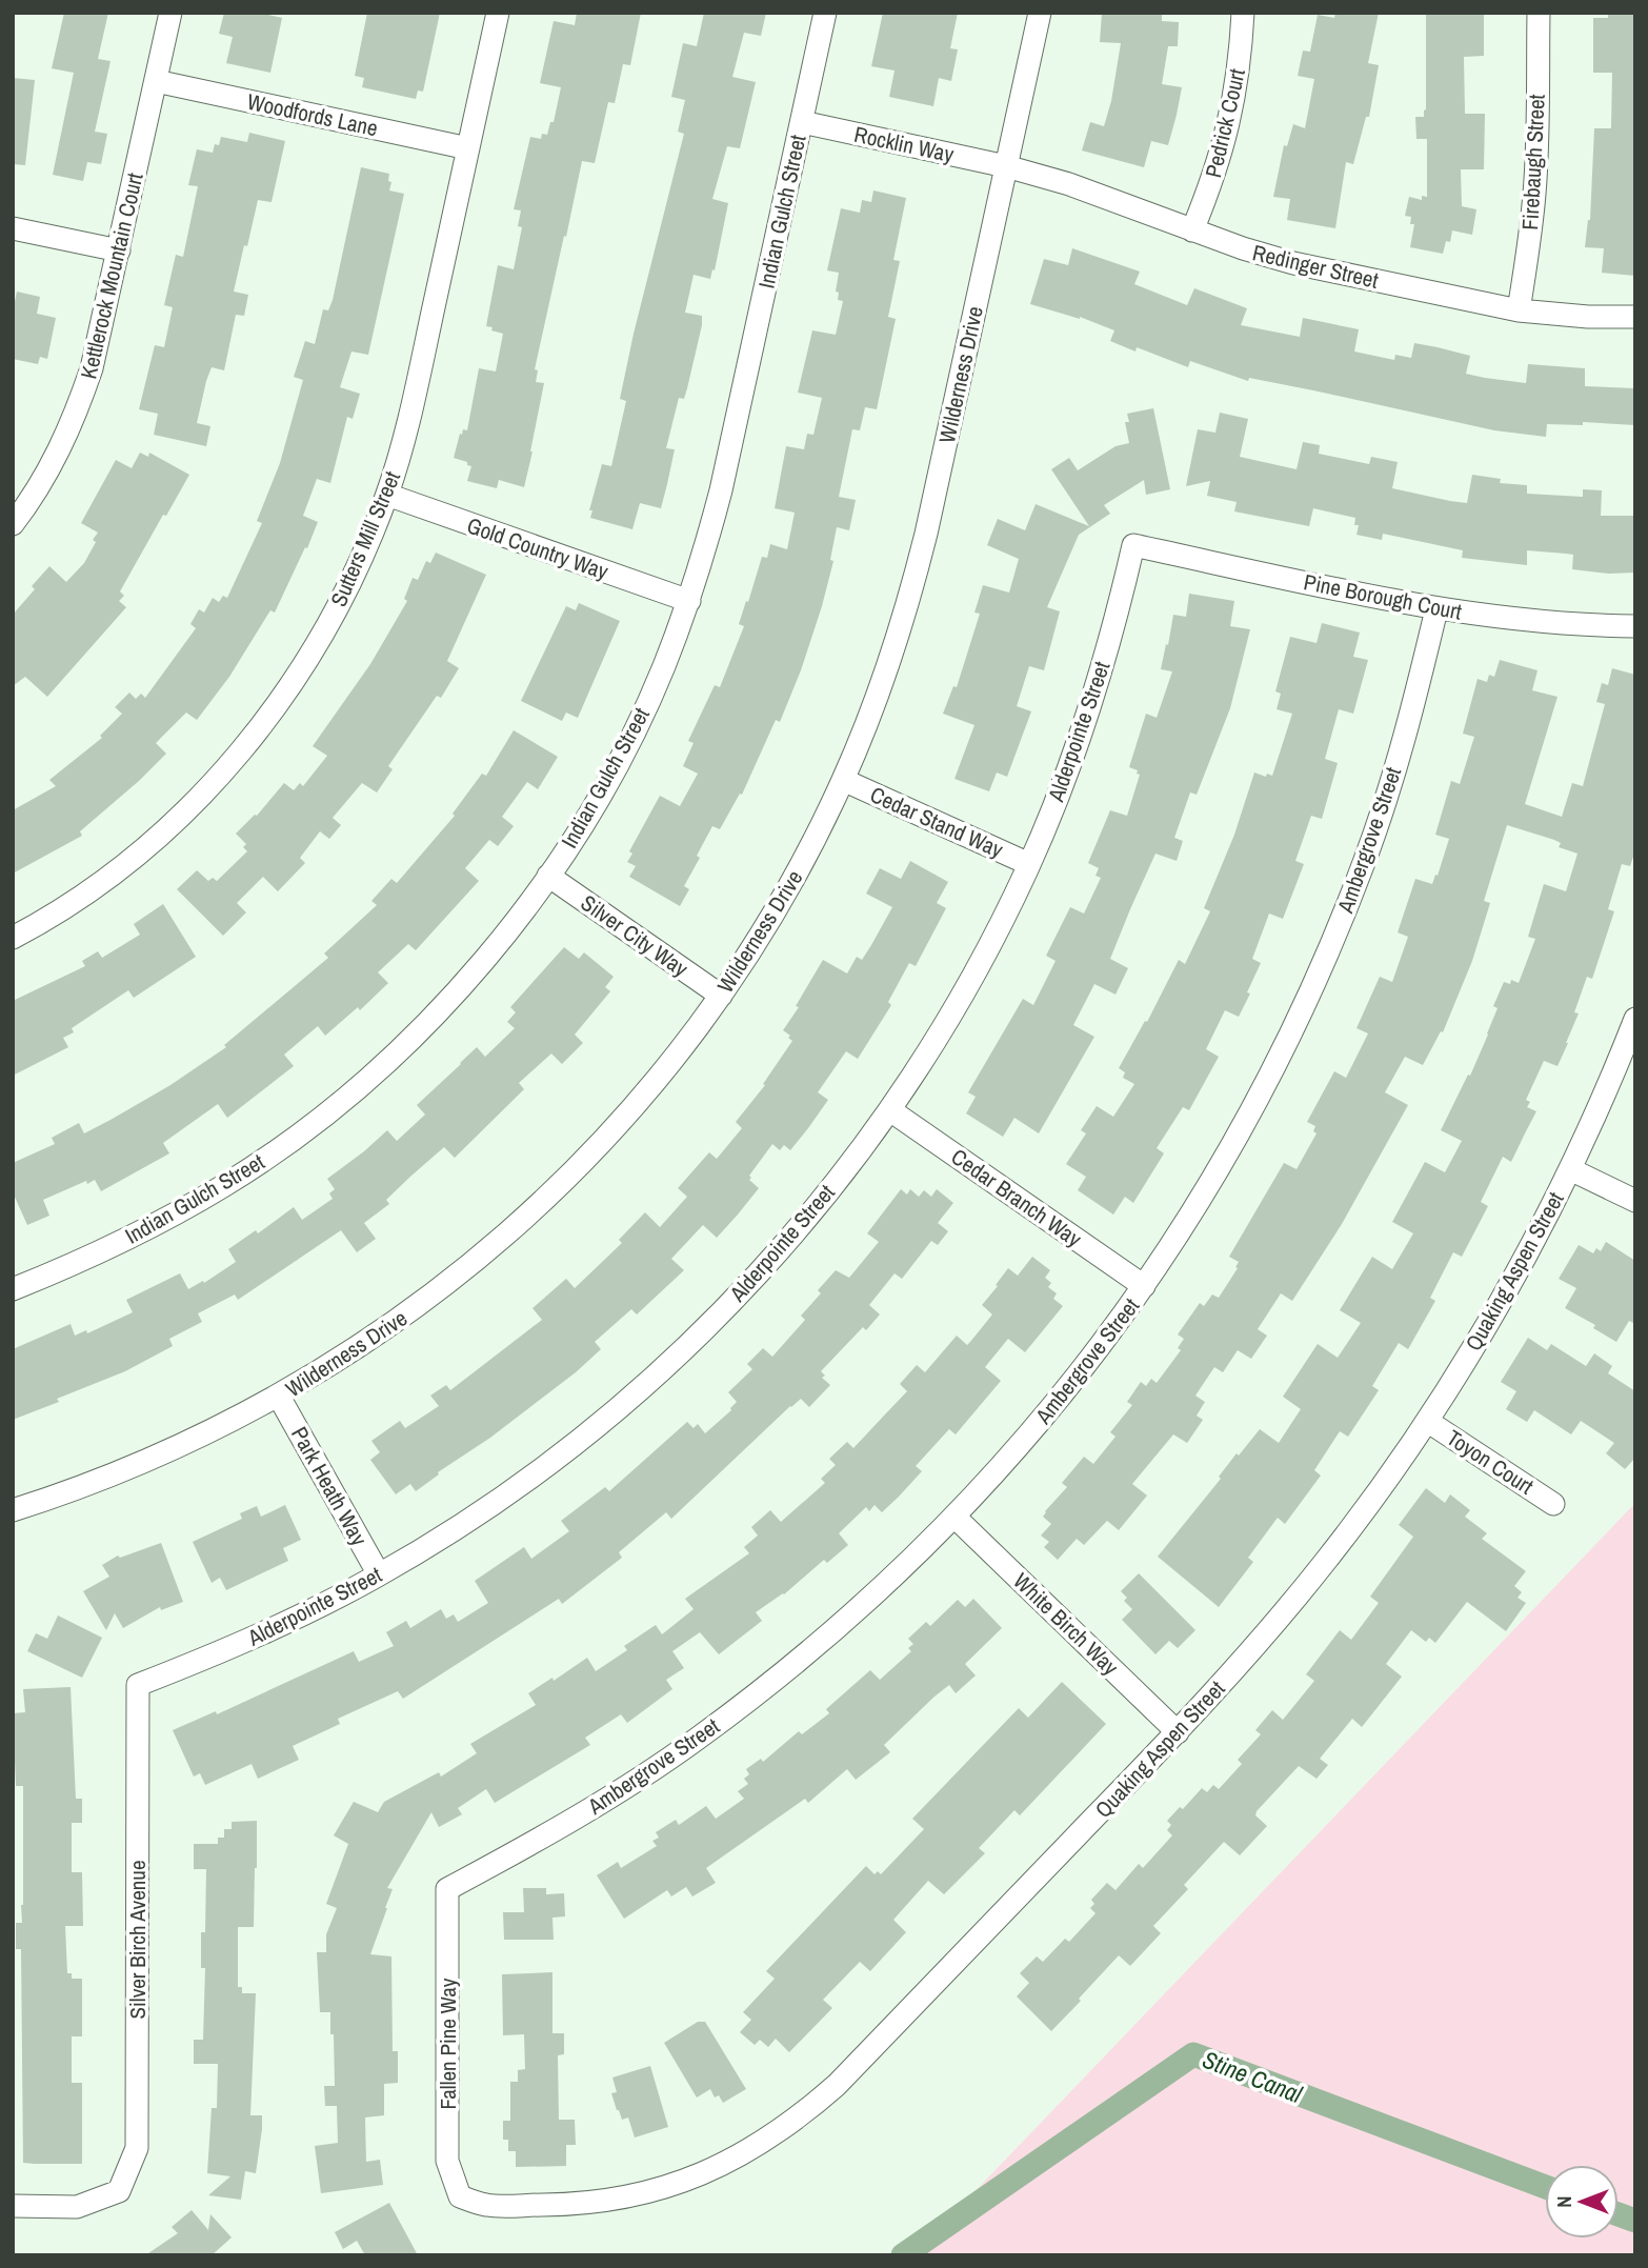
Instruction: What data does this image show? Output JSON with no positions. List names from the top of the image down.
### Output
{
  "streets": {
    "street": [
      "Woodfords Lane",
      "Pedrick Court",
      "Rocklin Way",
      "Firebaugh Street",
      "Indian Gulch Street",
      "Redinger Street",
      "Kettlerock Mountain Court",
      "Wilderness Drive",
      "Sutters Mill Street",
      "Gold Country Way",
      "Pine Borough Court",
      "Alderpointe Street",
      "Cedar Stand Way",
      "Ambergrove Street",
      "Silver City Way",
      "Cedar Branch Way",
      "Quaking Aspen Street",
      "Toyon Court",
      "Park Heath Way",
      "White Birch Way",
      "Silver Birch Avenue",
      "Fallen Pine Way"
    ]
  },
  "crossings": [
    ["Woodfords Lane", "Kettlerock Mountain Court"],
    ["Woodfords Lane", "Sutters Mill Street"],
    ["Pedrick Court", "Redinger Street"],
    ["Rocklin Way", "Indian Gulch Street"],
    ["Rocklin Way", "Redinger Street"],
    ["Rocklin Way", "Wilderness Drive"],
    ["Firebaugh Street", "Redinger Street"],
    ["Indian Gulch Street", "Gold Country Way"],
    ["Indian Gulch Street", "Silver City Way"],
    ["Redinger Street", "Wilderness Drive"],
    ["Wilderness Drive", "Cedar Stand Way"],
    ["Wilderness Drive", "Silver City Way"],
    ["Wilderness Drive", "Park Heath Way"],
    ["Sutters Mill Street", "Gold Country Way"],
    ["Pine Borough Court", "Alderpointe Street"],
    ["Pine Borough Court", "Ambergrove Street"],
    ["Alderpointe Street", "Cedar Stand Way"],
    ["Alderpointe Street", "Cedar Branch Way"],
    ["Alderpointe Street", "Park Heath Way"],
    ["Alderpointe Street", "Silver Birch Avenue"],
    ["Ambergrove Street", "Cedar Branch Way"],
    ["Ambergrove Street", "White Birch Way"],
    ["Ambergrove Street", "Fallen Pine Way"],
    ["Quaking Aspen Street", "Toyon Court"],
    ["Quaking Aspen Street", "White Birch Way"],
    ["Quaking Aspen Street", "Fallen Pine Way"]
  ],
  "water": ["Stine Canal"],
  "north": "left"
}
